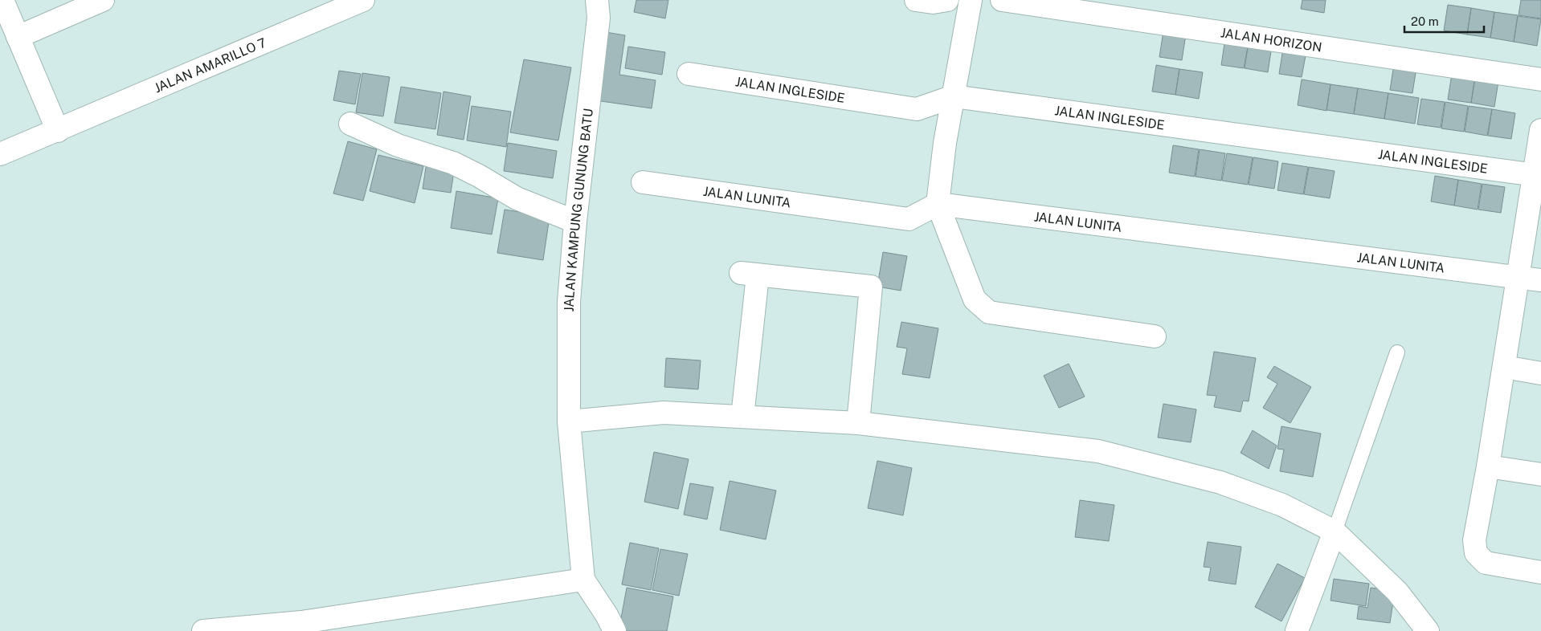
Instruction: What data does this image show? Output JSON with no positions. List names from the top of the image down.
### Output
{
  "streets": {
    "street": [
      "JALAN HORIZON",
      "JALAN AMARILLO 7",
      "JALAN INGLESIDE",
      "JALAN LUNITA",
      "JALAN KAMPUNG GUNUNG BATU"
    ]
  },
  "scale_bar": "20 m"
}
